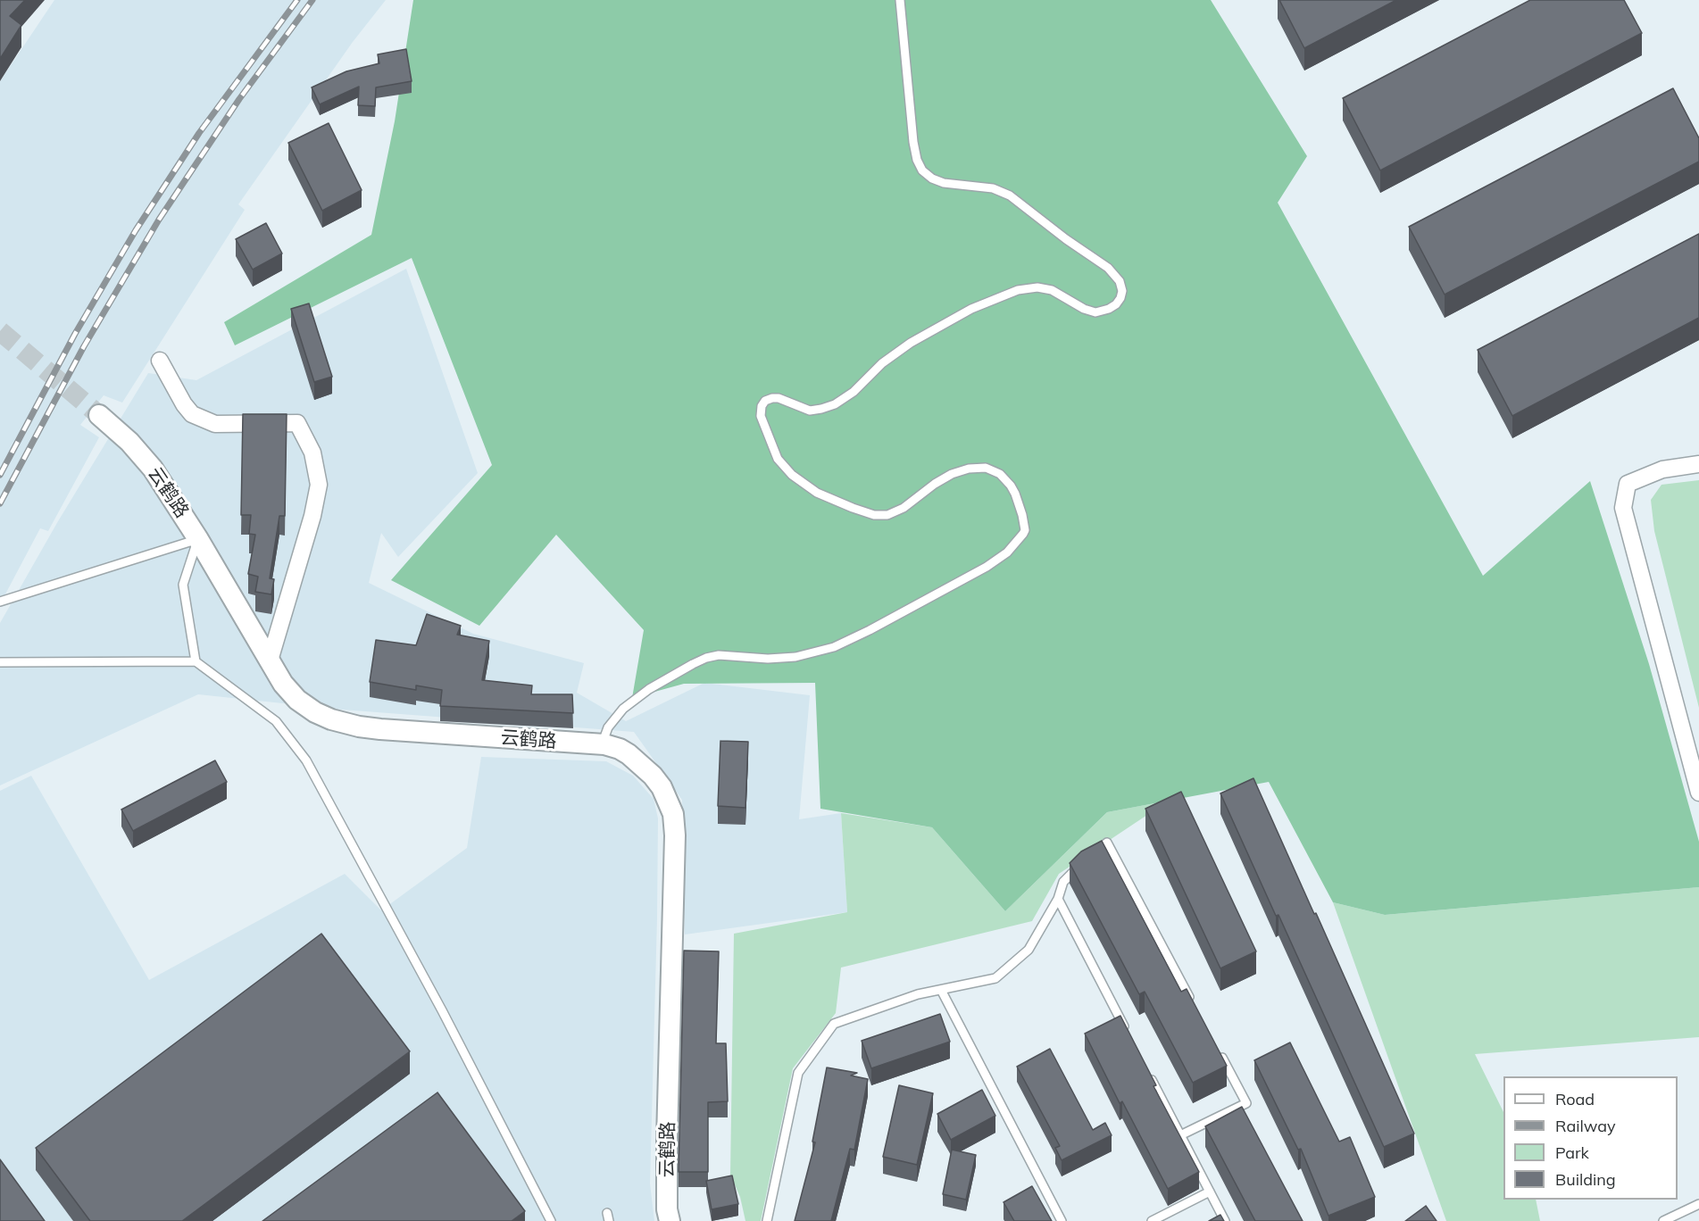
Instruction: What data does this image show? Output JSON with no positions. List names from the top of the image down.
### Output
{
  "streets": {
    "street": ["云鹤路"]
  },
  "legend": [
    "Road",
    "Railway",
    "Park",
    "Building"
  ]
}
